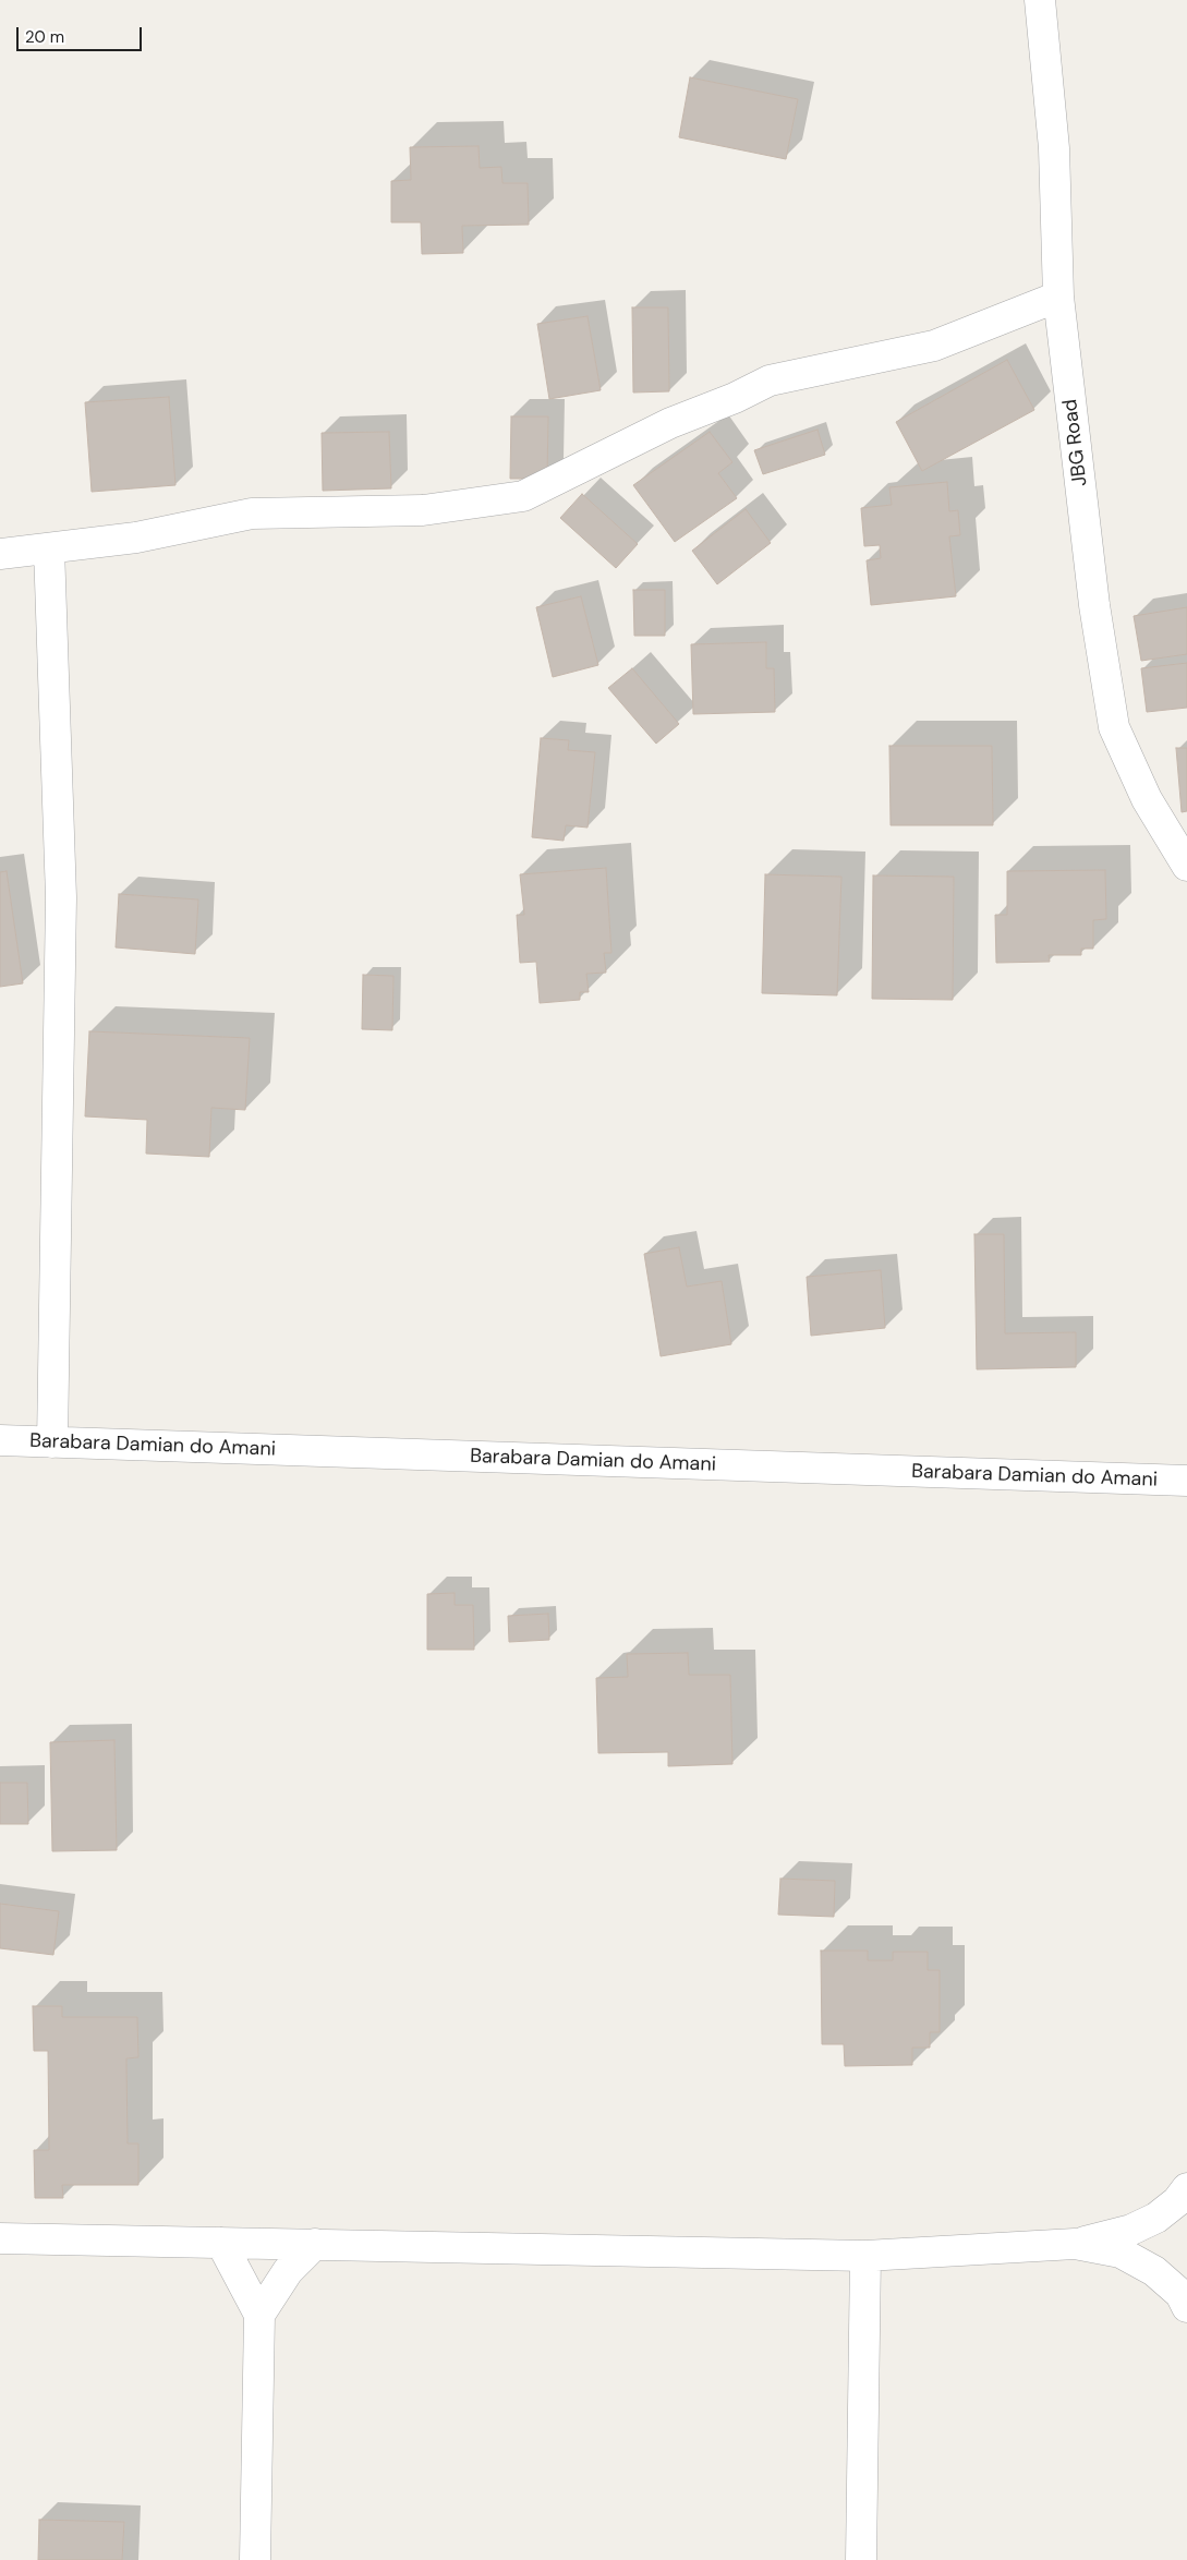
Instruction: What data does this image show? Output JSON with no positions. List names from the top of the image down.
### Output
{
  "streets": {
    "street": ["JBG Road", "Barabara Damian do Amani"]
  },
  "scale_bar": "20 m"
}
